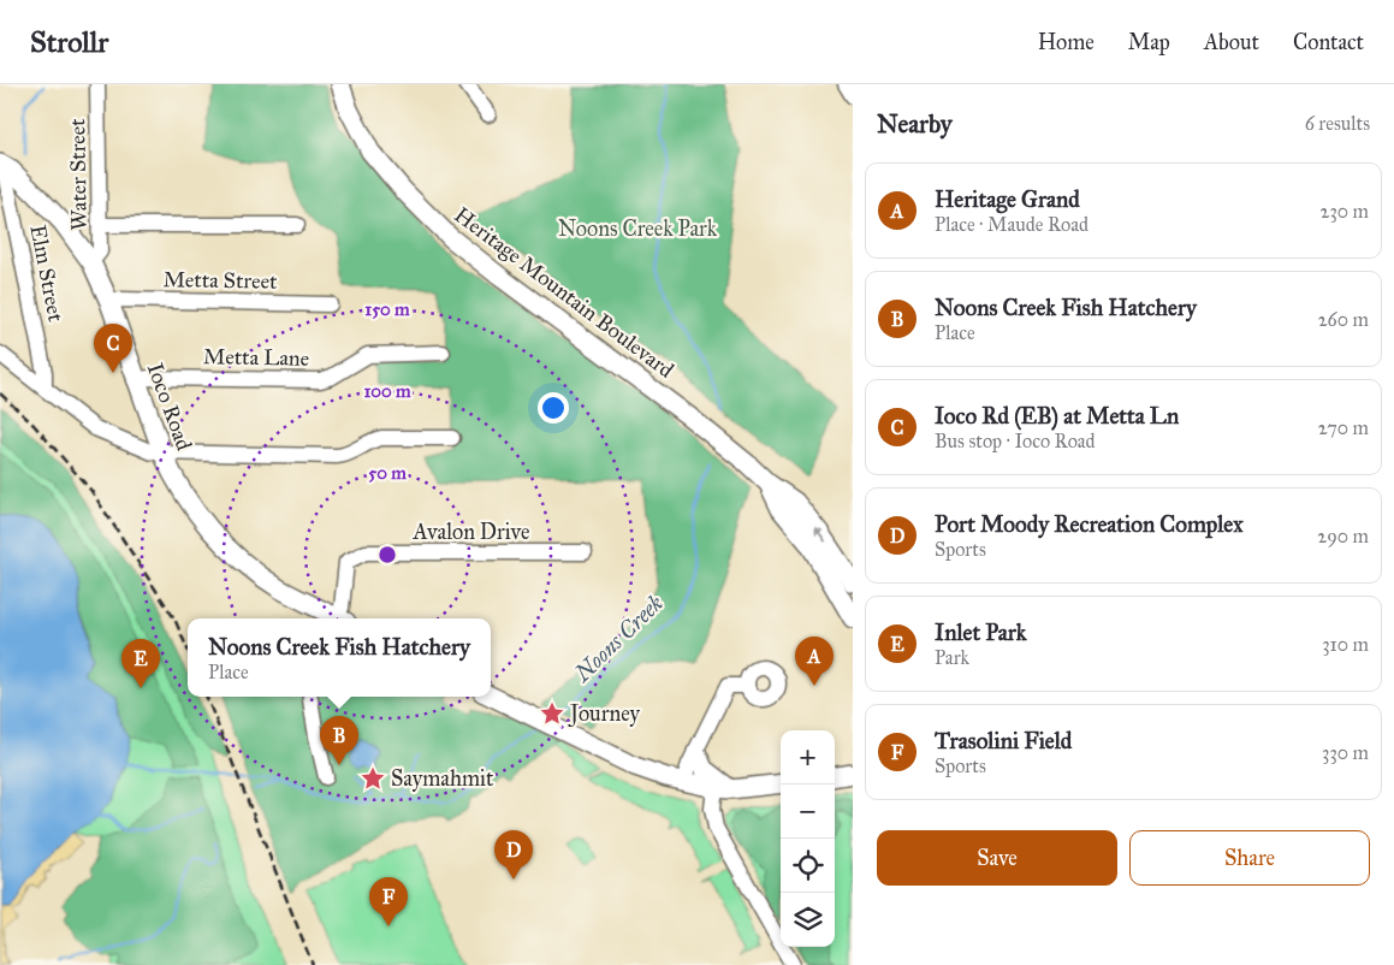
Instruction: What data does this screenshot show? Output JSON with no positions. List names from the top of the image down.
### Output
{
  "streets": {
    "main road": ["Heritage Mountain Boulevard", "Ioco Road"],
    "street": [
      "Water Street",
      "Elm Street",
      "Metta Street",
      "Metta Lane",
      "Avalon Drive"
    ]
  },
  "crossings": [
    ["Water Street", "Ioco Road"],
    ["Elm Street", "Ioco Road"],
    ["Metta Street", "Ioco Road"],
    ["Metta Lane", "Ioco Road"]
  ],
  "water": ["Noons Creek"],
  "parks": ["Noons Creek Park"],
  "places": {
    "place": ["Journey", "Saymahmit"]
  },
  "page": {
    "header": "Strollr",
    "nav": [
      "Home",
      "Map",
      "About",
      "Contact"
    ],
    "heading": ["Nearby", "6 results"],
    "list": [
      {
        "mark": "A",
        "name": "Heritage Grand",
        "note": "Place · Maude Road",
        "value": "230 m"
      },
      {
        "mark": "B",
        "name": "Noons Creek Fish Hatchery",
        "note": "Place",
        "value": "260 m"
      },
      {
        "mark": "C",
        "name": "Ioco Rd (EB) at Metta Ln",
        "note": "Bus stop · Ioco Road",
        "value": "270 m"
      },
      {
        "mark": "D",
        "name": "Port Moody Recreation Complex",
        "note": "Sports",
        "value": "290 m"
      },
      {
        "mark": "E",
        "name": "Inlet Park",
        "note": "Park",
        "value": "310 m"
      },
      {
        "mark": "F",
        "name": "Trasolini Field",
        "note": "Sports",
        "value": "330 m"
      }
    ],
    "pins": [
      "C",
      "A",
      "E",
      "B",
      "D",
      "F"
    ],
    "popup": ["Noons Creek Fish Hatchery", "Place"],
    "map_buttons": ["+", "−"],
    "buttons": ["Save", "Share"]
  },
  "rings": ["150 m", "100 m", "50 m"]
}
